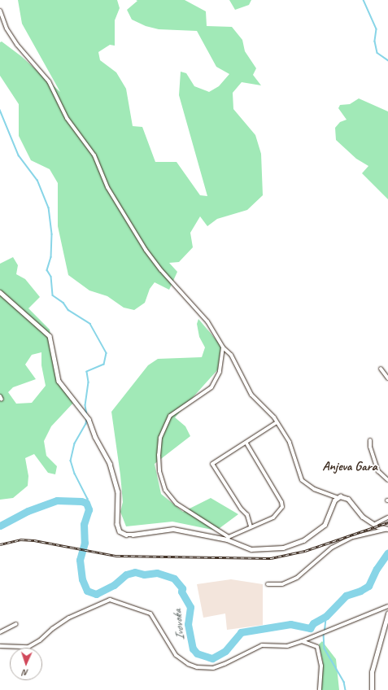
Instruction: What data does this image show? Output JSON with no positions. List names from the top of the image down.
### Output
{
  "districts": ["Anjeva Gara"],
  "water": ["Ivovoka"],
  "north": "bottom"
}
